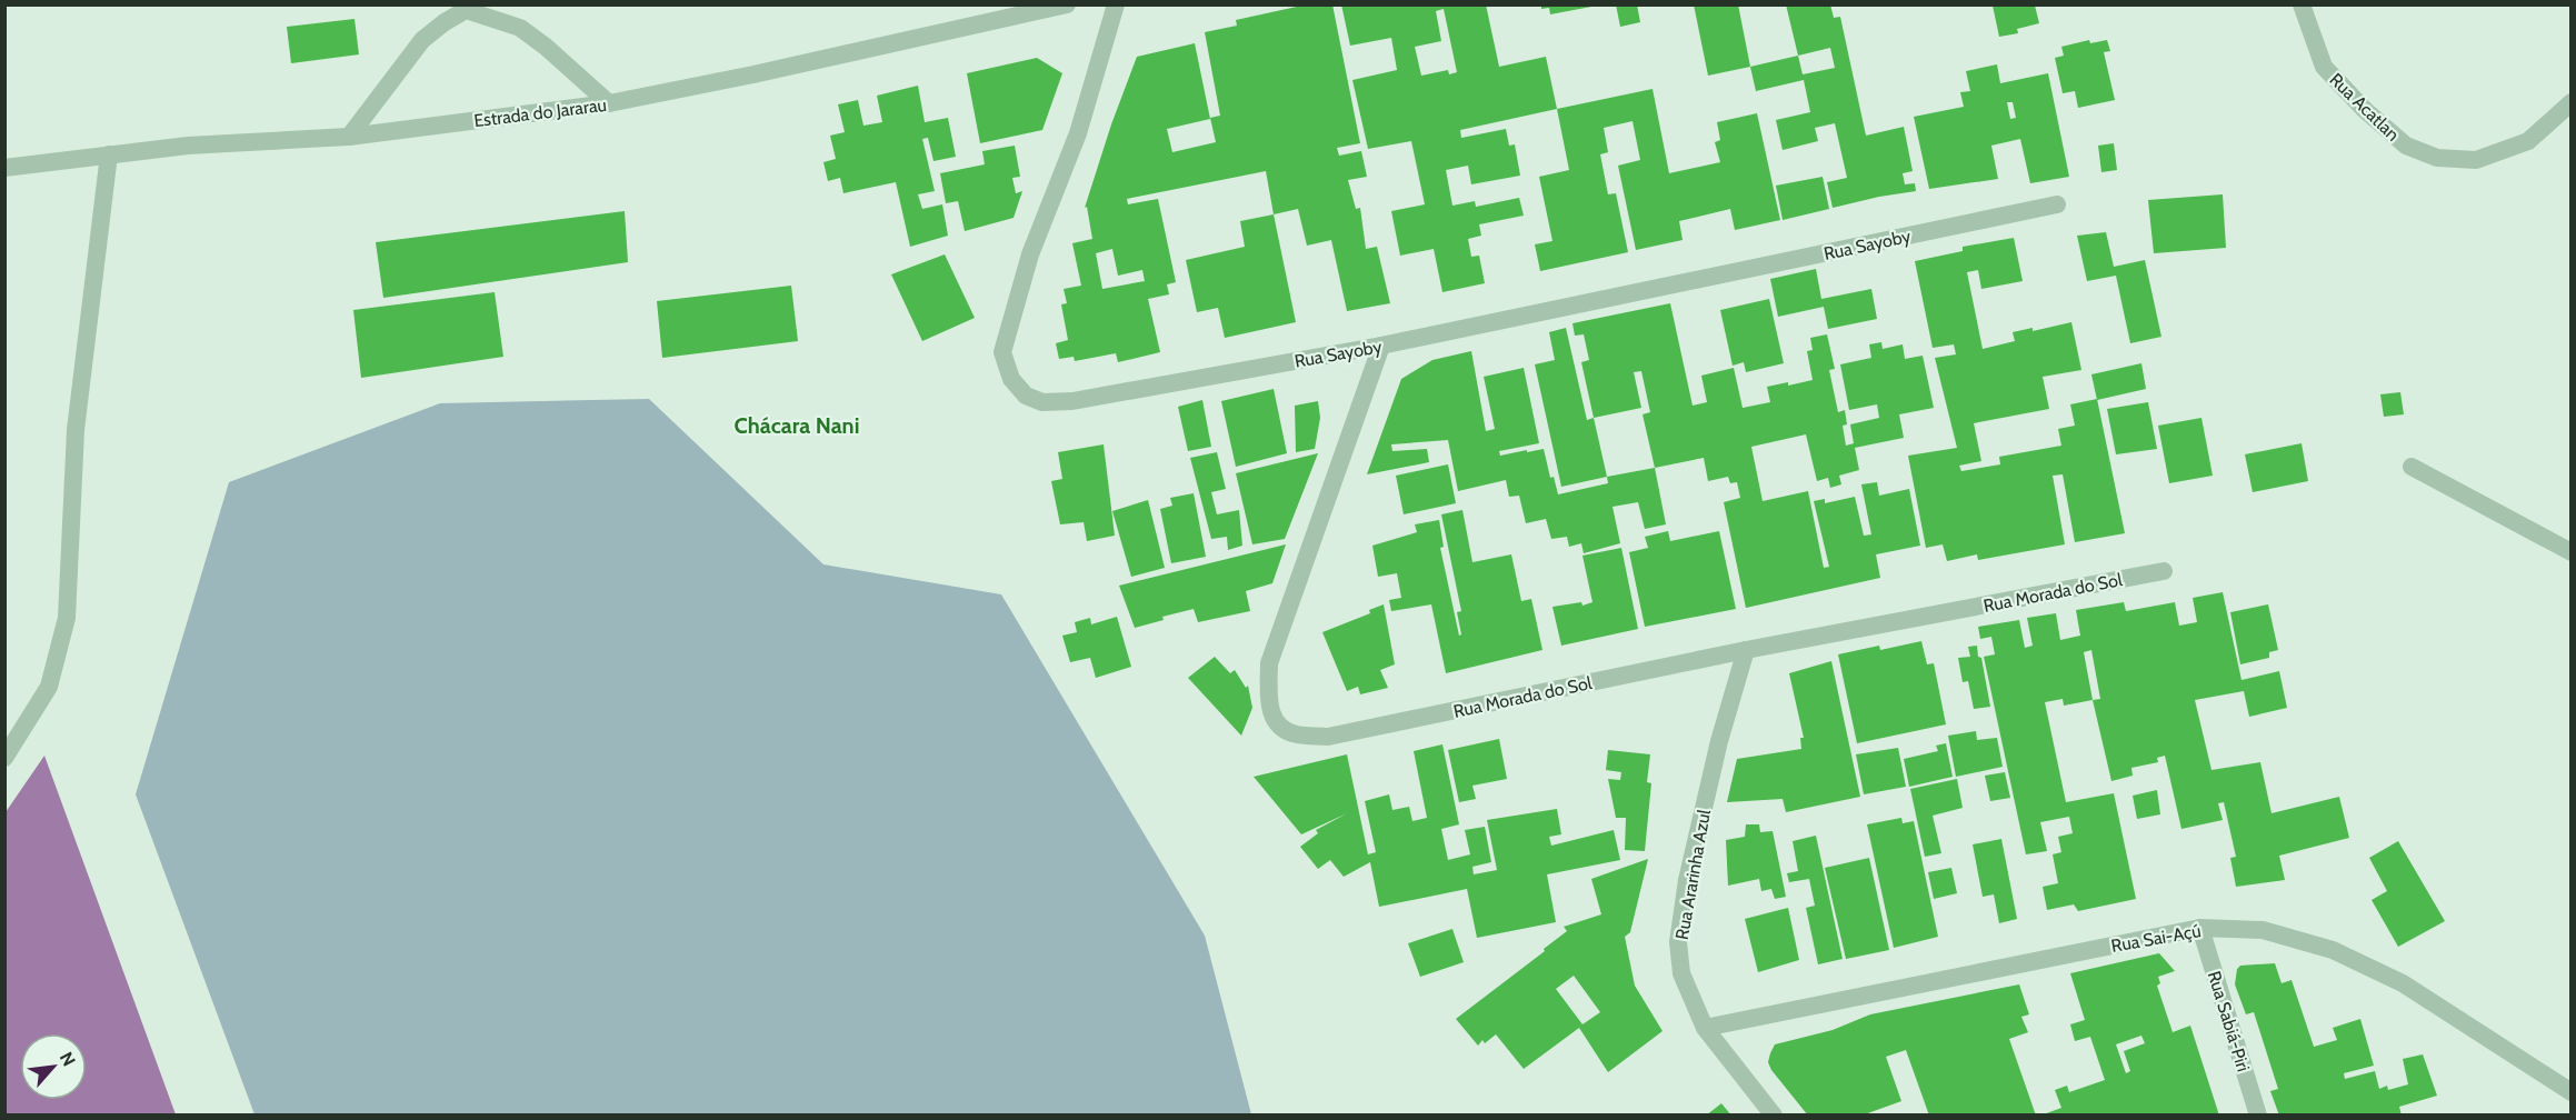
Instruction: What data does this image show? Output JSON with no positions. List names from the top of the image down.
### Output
{
  "streets": {
    "street": [
      "Rua Acatlan",
      "Estrada do Jararau",
      "Rua Sayoby",
      "Rua Morada do Sol",
      "Rua Ararinha Azul",
      "Rua Sai-Açú",
      "Rua Sabiá-Piri"
    ]
  },
  "crossings": [
    ["Rua Sayoby", "Rua Morada do Sol"],
    ["Rua Morada do Sol", "Rua Ararinha Azul"],
    ["Rua Ararinha Azul", "Rua Sai-Açú"],
    ["Rua Sai-Açú", "Rua Sabiá-Piri"]
  ],
  "districts": ["Chácara Nani"],
  "north": "top right"
}
